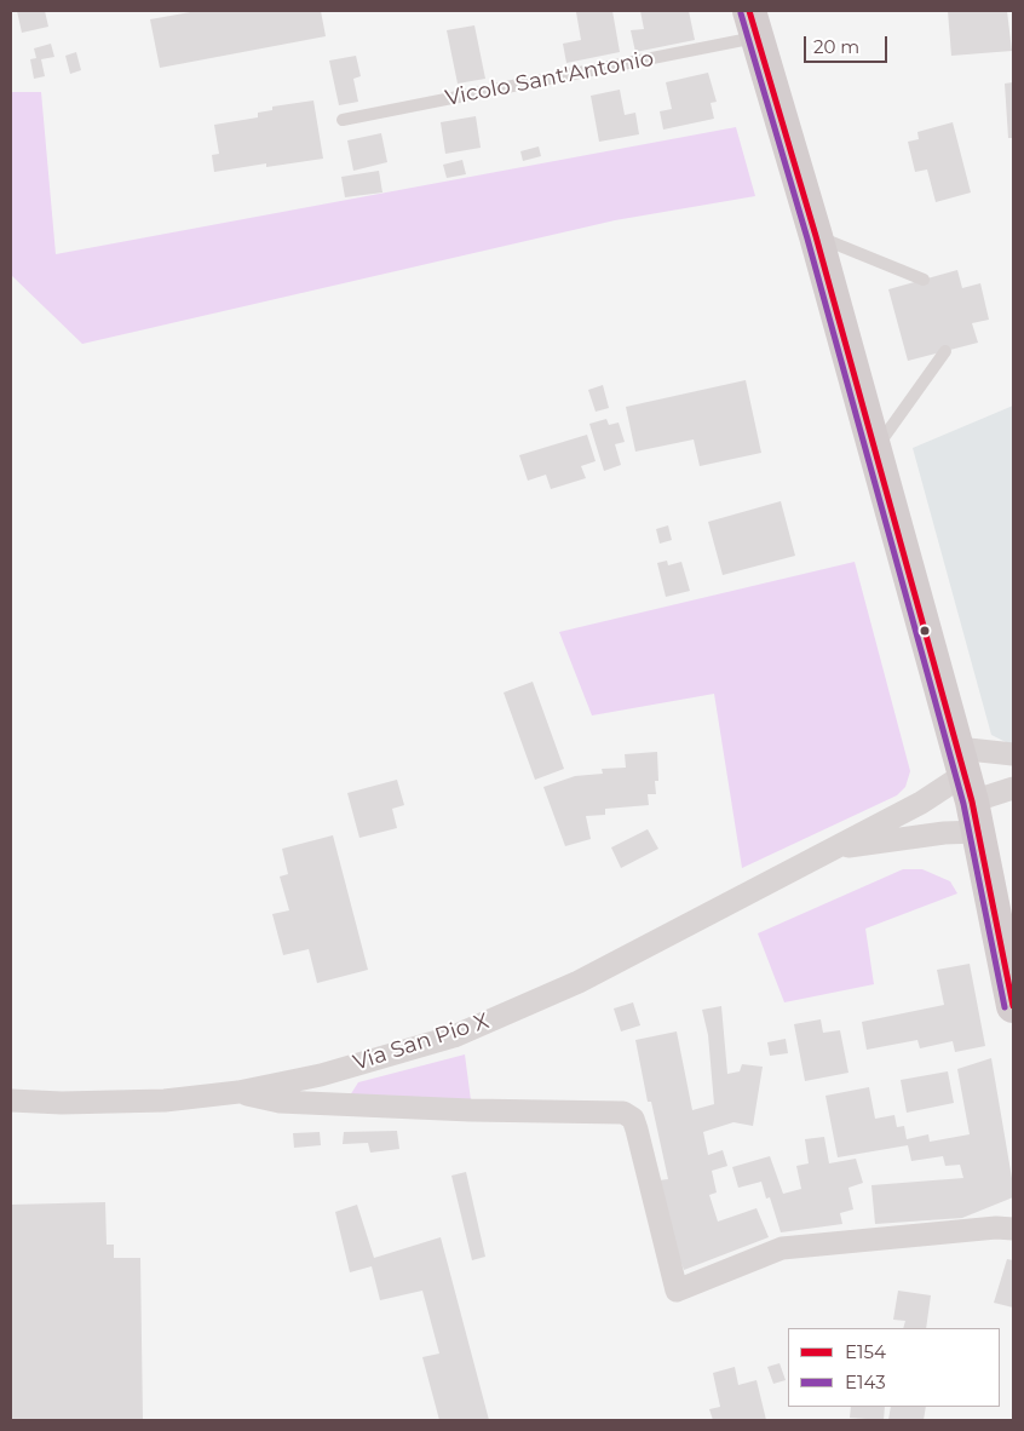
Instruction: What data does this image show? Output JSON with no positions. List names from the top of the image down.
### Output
{
  "streets": {
    "street": ["Via San Pio X"],
    "lane": ["Vicolo Sant'Antonio"]
  },
  "lines": ["transit line E154", "transit line E143"],
  "legend": ["E154", "E143"],
  "scale_bar": "20 m"
}
